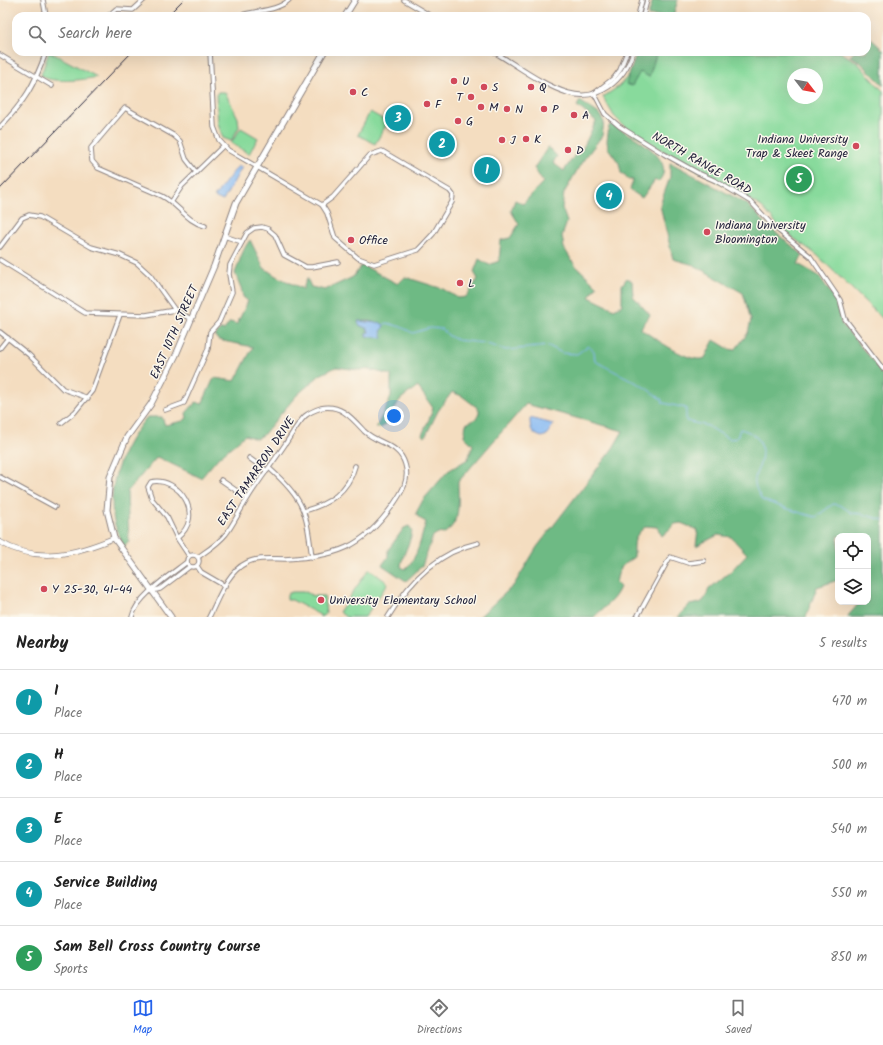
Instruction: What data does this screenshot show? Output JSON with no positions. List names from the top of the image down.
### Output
{
  "streets": {
    "main road": ["EAST 10TH STREET"],
    "street": ["NORTH RANGE ROAD", "EAST TAMARRON DRIVE"]
  },
  "places": [
    "U",
    "S",
    "Q",
    "C",
    "T",
    "F",
    "M",
    "N",
    "P",
    "A",
    "G",
    "K",
    "J",
    "Indiana University Trap & Skeet Range",
    "D",
    "Indiana University Bloomington",
    "Office",
    "L",
    "Y 25-30, 41-44",
    "University Elementary School"
  ],
  "north": "bottom right",
  "page": {
    "search": "Search here",
    "pins": [
      "3",
      "2",
      "1",
      "5",
      "4"
    ],
    "heading": ["Nearby", "5 results"],
    "list": [
      {
        "mark": "1",
        "name": "I",
        "note": "Place",
        "value": "470 m"
      },
      {
        "mark": "2",
        "name": "H",
        "note": "Place",
        "value": "500 m"
      },
      {
        "mark": "3",
        "name": "E",
        "note": "Place",
        "value": "540 m"
      },
      {
        "mark": "4",
        "name": "Service Building",
        "note": "Place",
        "value": "550 m"
      },
      {
        "mark": "5",
        "name": "Sam Bell Cross Country Course",
        "note": "Sports",
        "value": "850 m"
      }
    ],
    "nav": ["Map", "Directions", "Saved"]
  }
}
